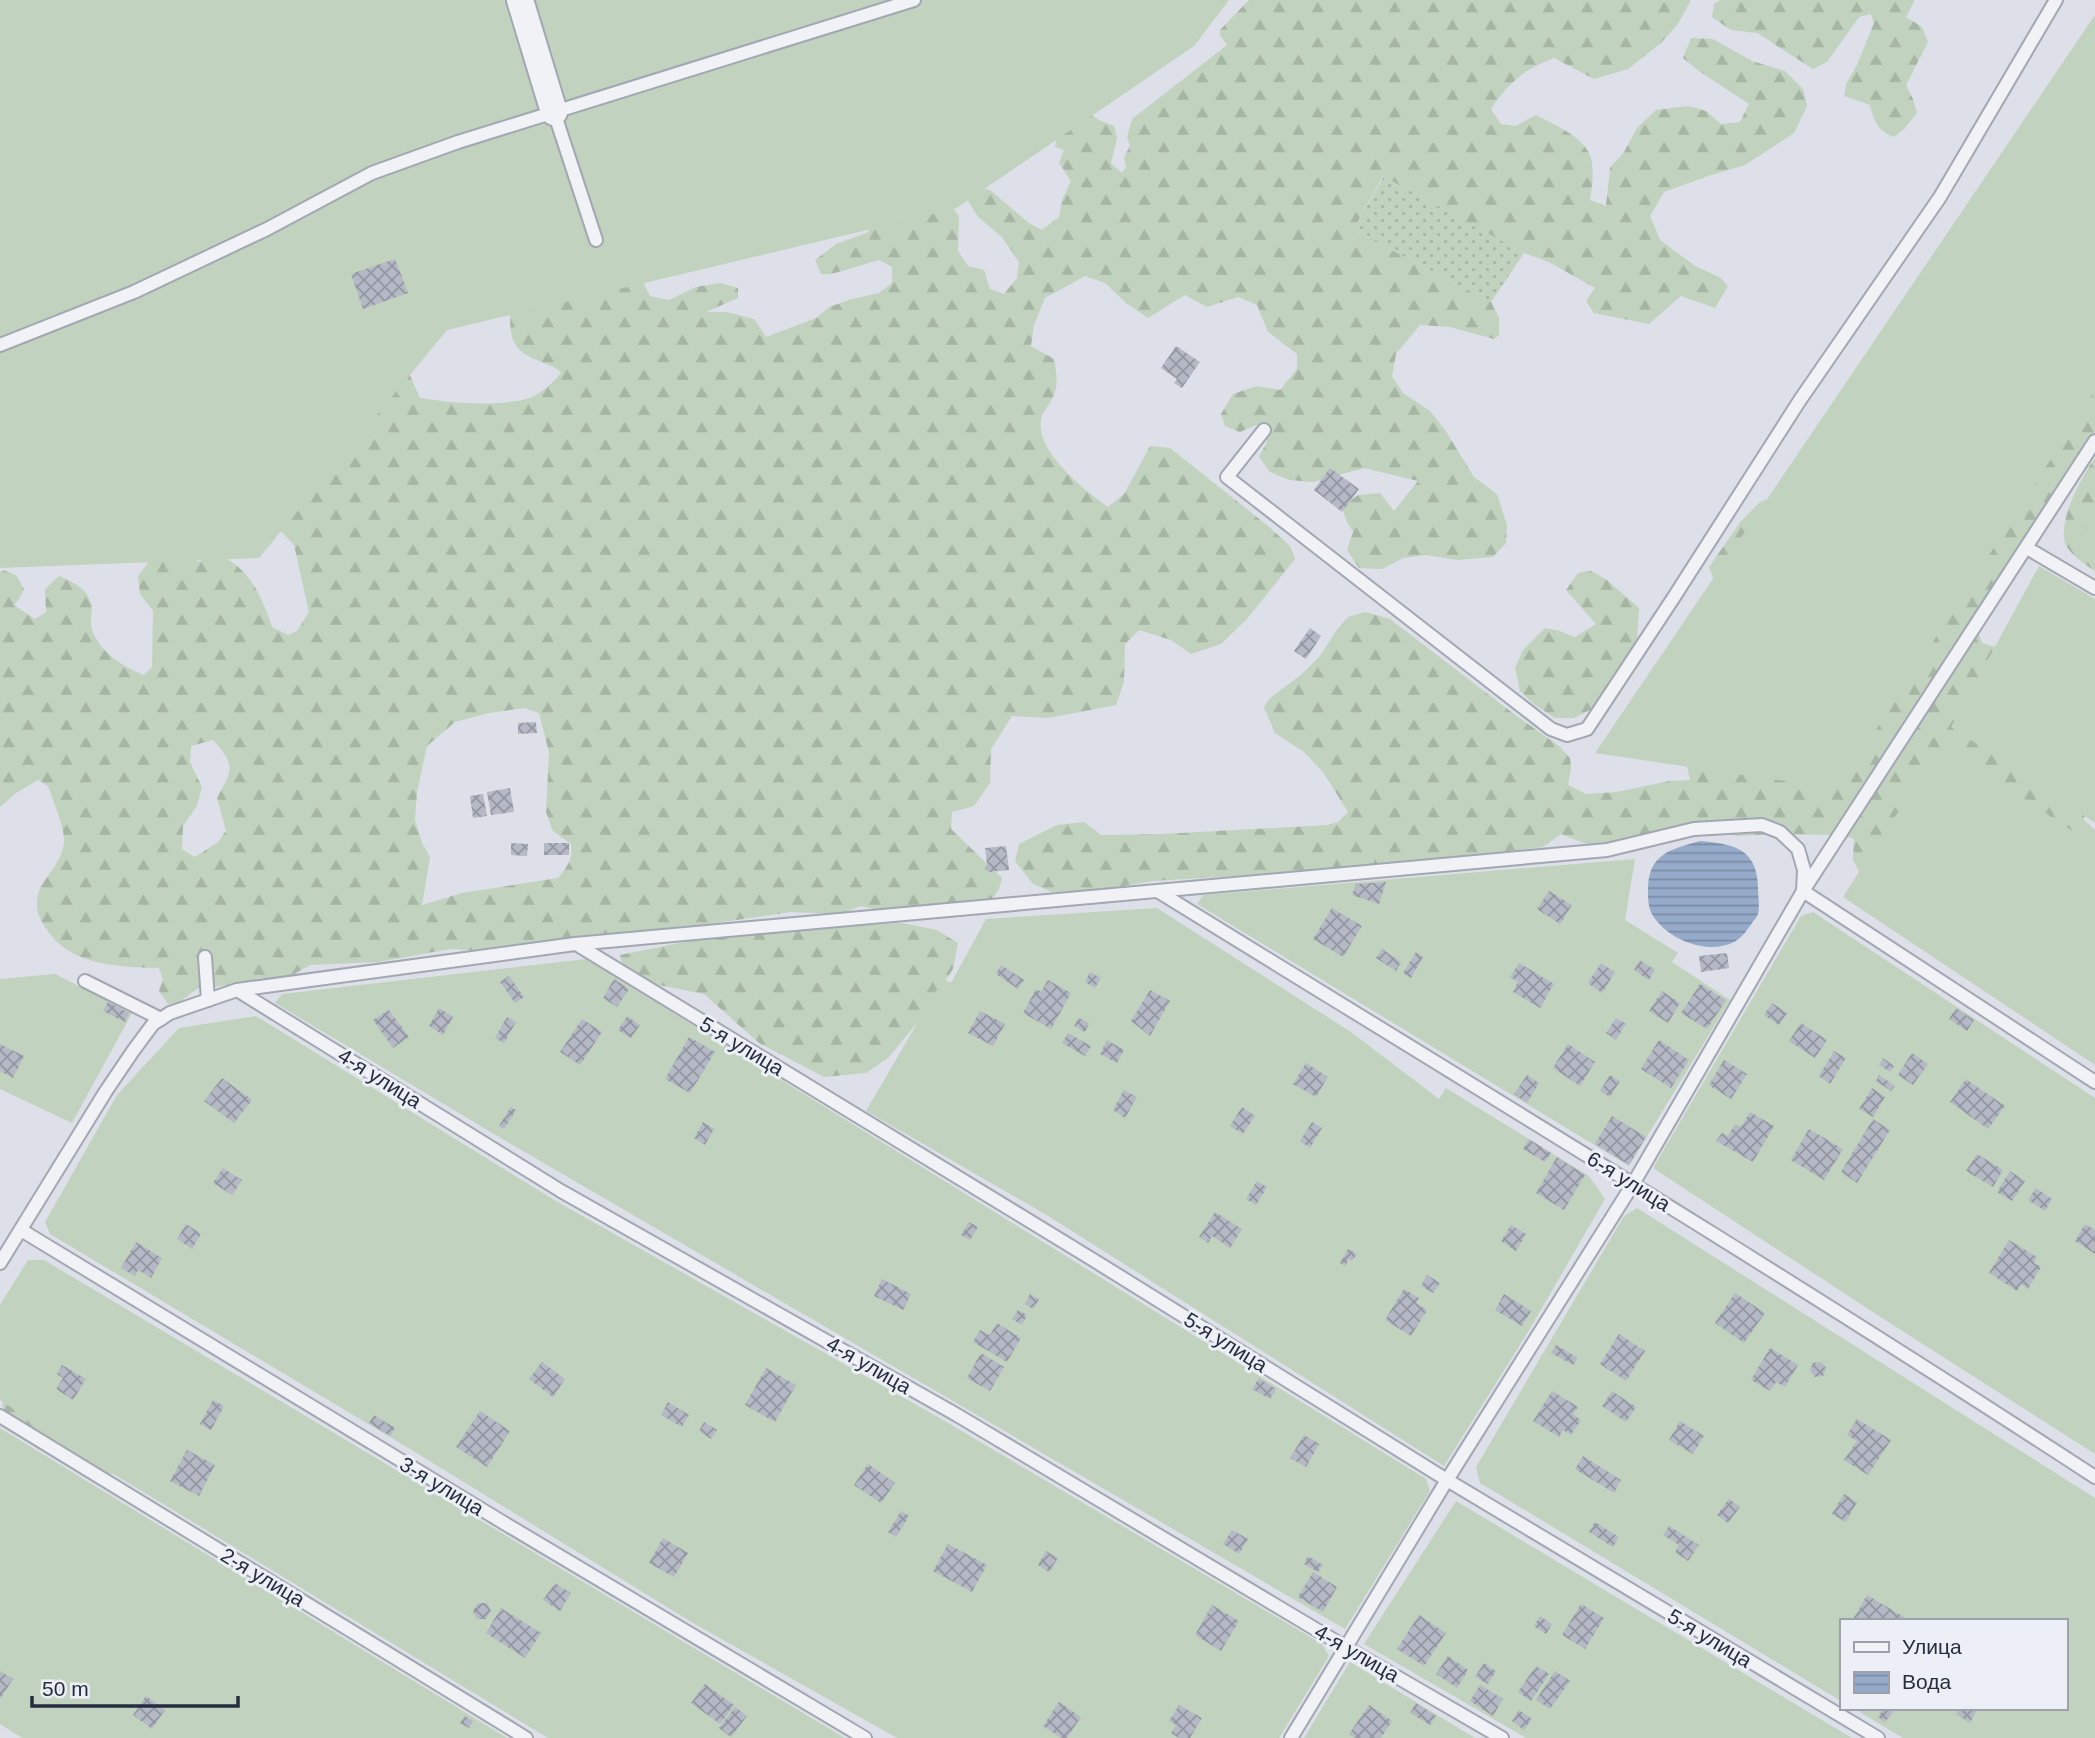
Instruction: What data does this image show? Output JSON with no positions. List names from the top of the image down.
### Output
{
  "streets": {
    "lane": [
      "5-я улица",
      "4-я улица",
      "6-я улица",
      "3-я улица",
      "2-я улица"
    ]
  },
  "legend": ["Улица", "Вода"],
  "scale_bar": "50 m"
}
